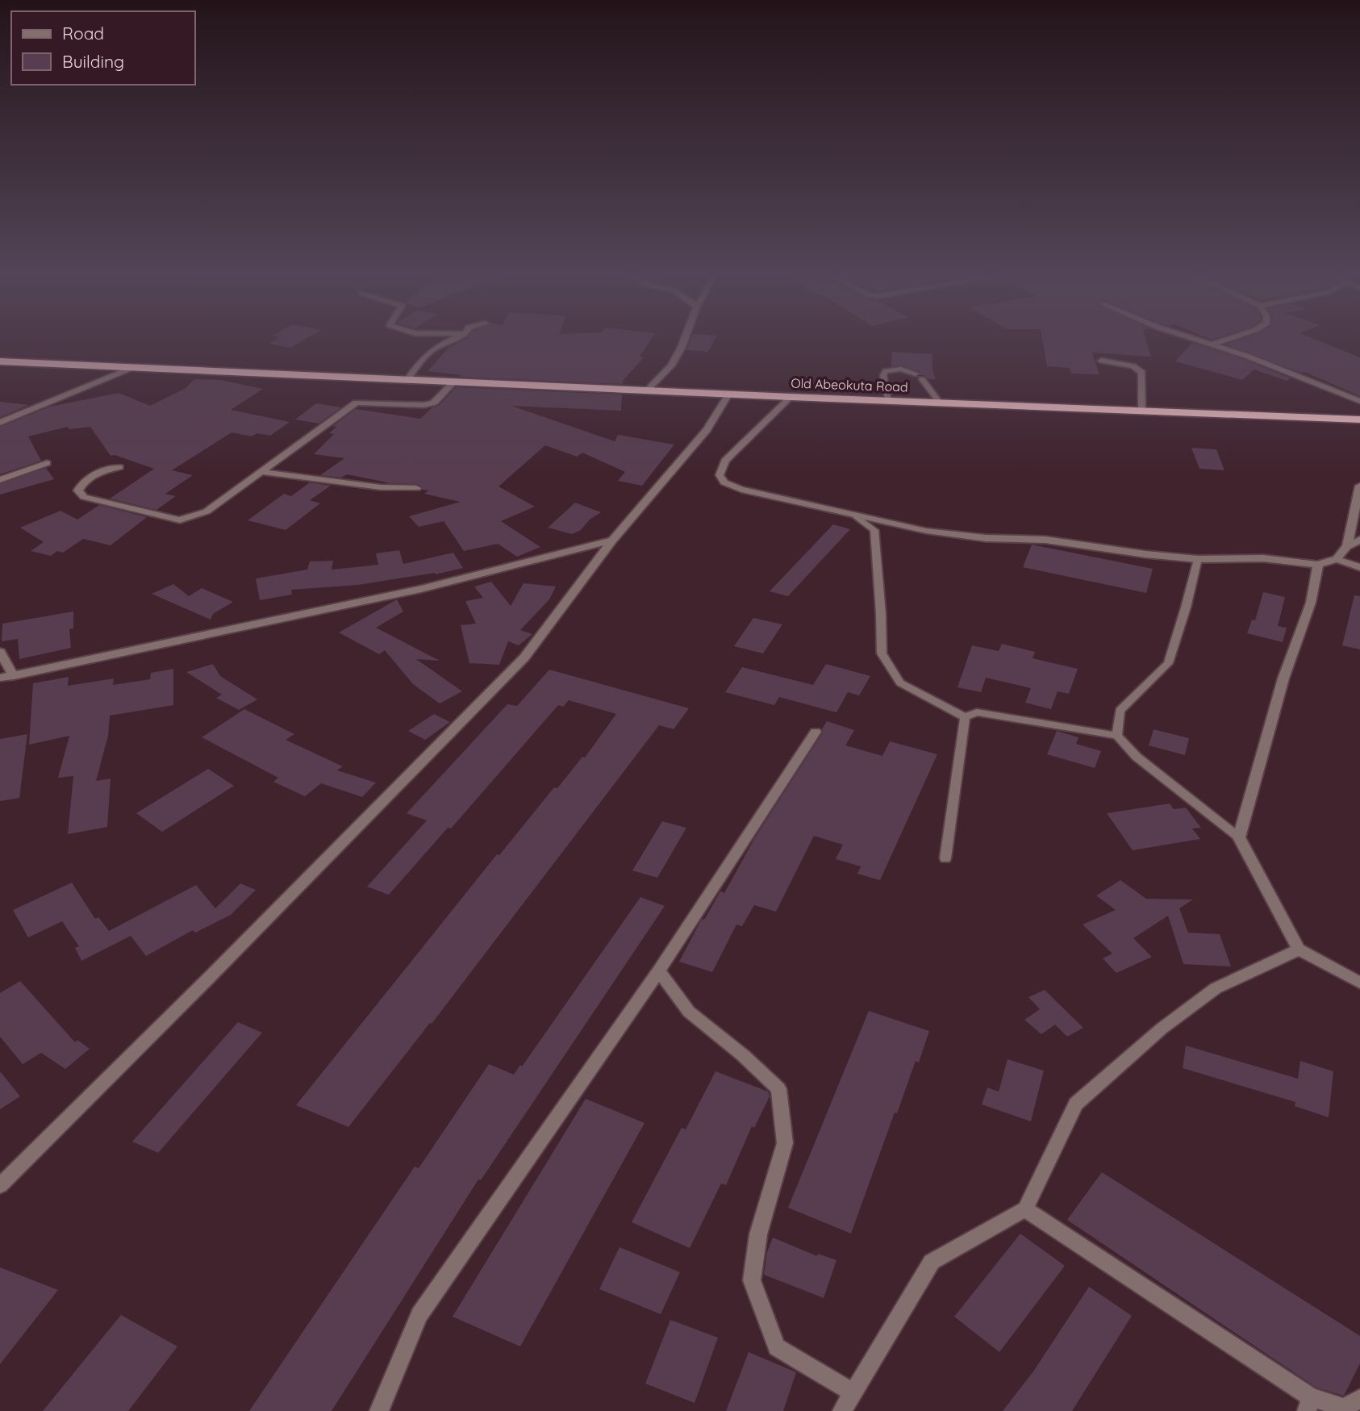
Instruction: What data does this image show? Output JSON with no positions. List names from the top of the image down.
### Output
{
  "streets": {
    "highway": ["Old Abeokuta Road"]
  },
  "legend": ["Road", "Building"]
}
